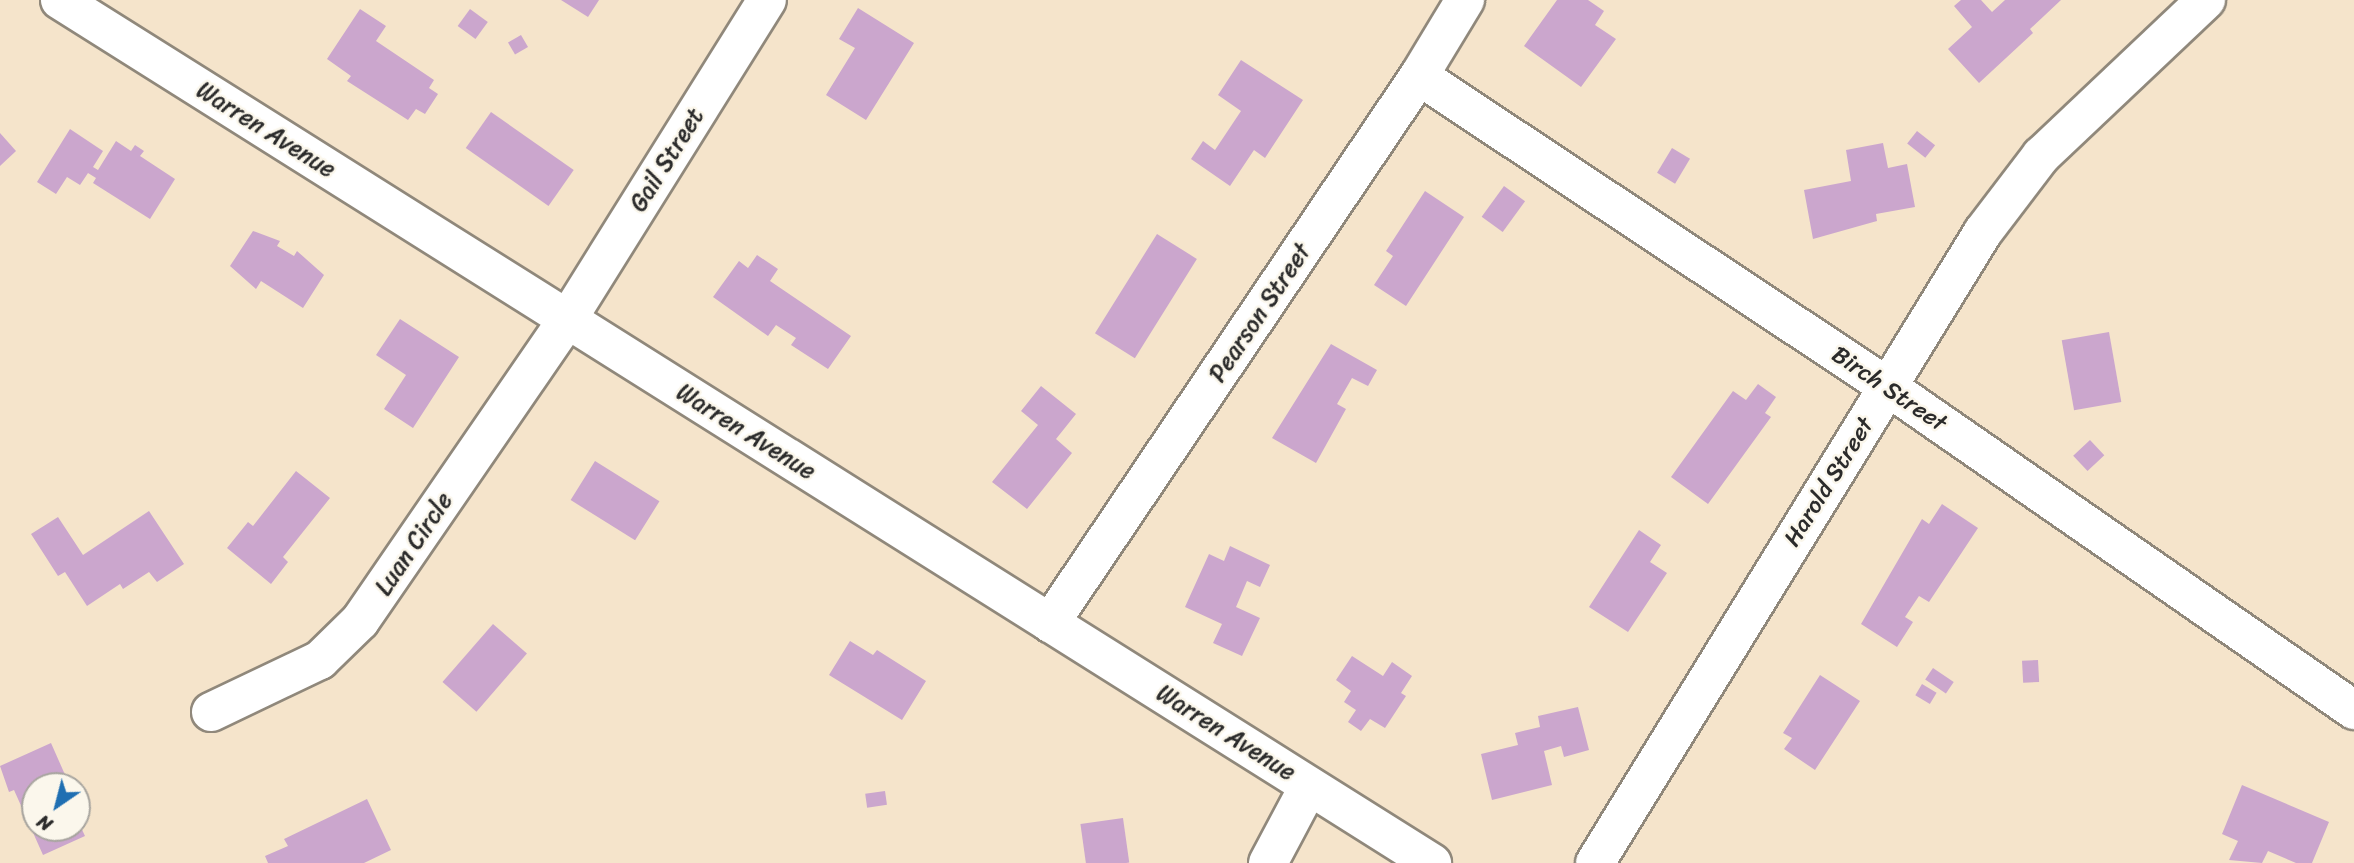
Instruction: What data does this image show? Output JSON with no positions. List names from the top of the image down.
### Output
{
  "streets": {
    "street": [
      "Warren Avenue",
      "Gail Street",
      "Pearson Street",
      "Birch Street",
      "Harold Street",
      "Luan Circle"
    ]
  },
  "crossings": [
    ["Warren Avenue", "Gail Street"],
    ["Warren Avenue", "Pearson Street"],
    ["Warren Avenue", "Luan Circle"],
    ["Gail Street", "Luan Circle"],
    ["Pearson Street", "Birch Street"],
    ["Birch Street", "Harold Street"]
  ],
  "north": "bottom left"
}
